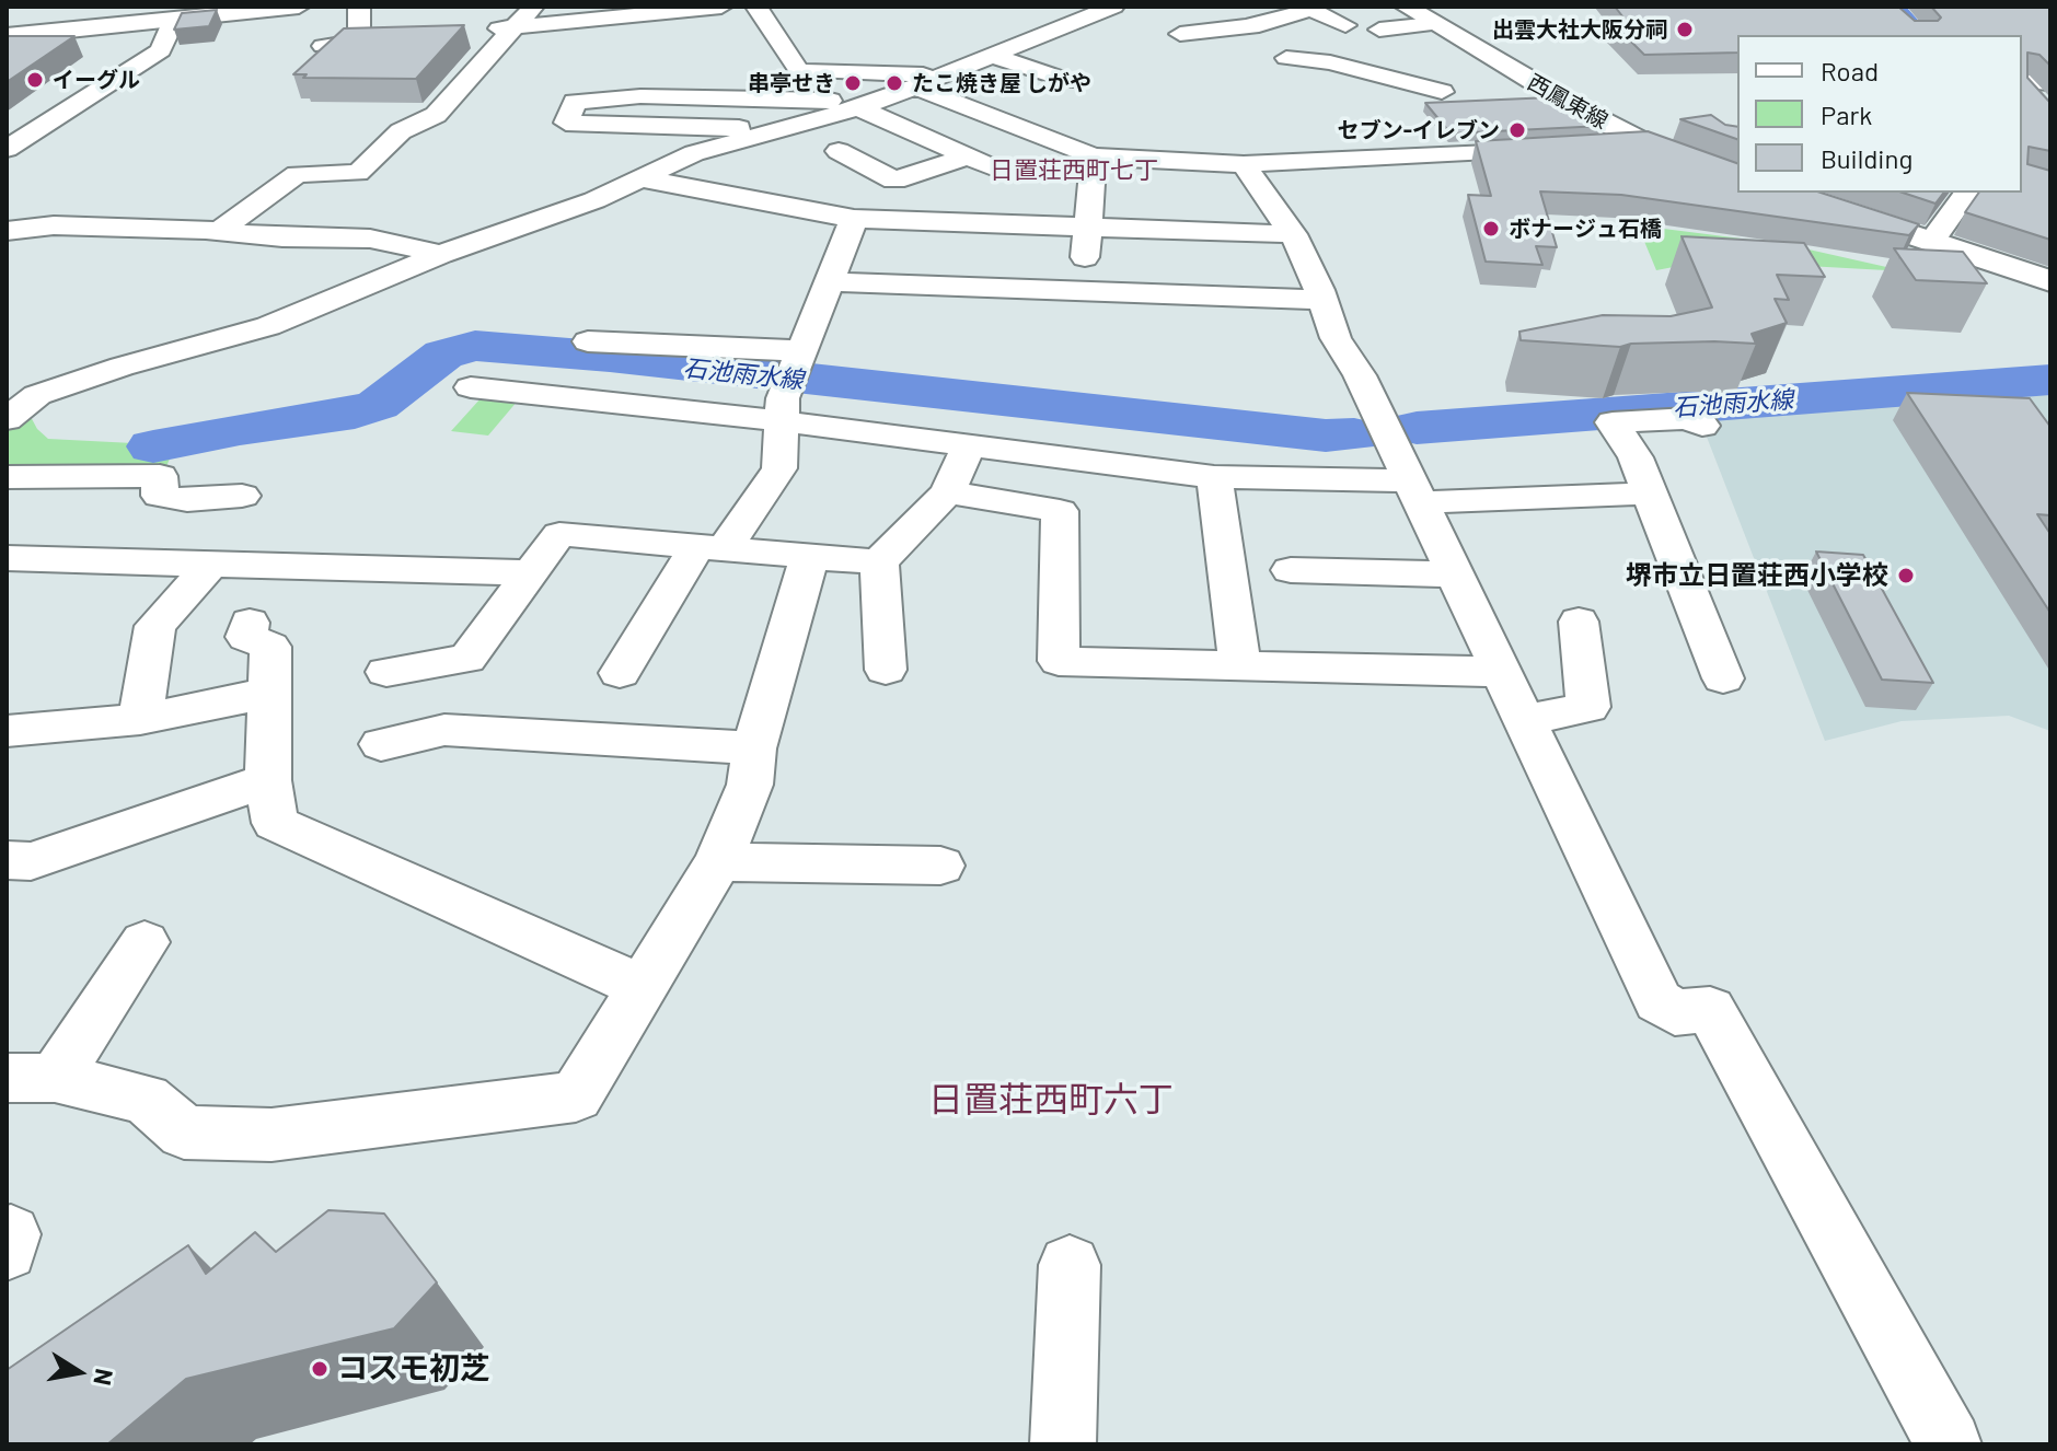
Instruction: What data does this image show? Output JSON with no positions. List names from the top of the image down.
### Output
{
  "streets": {
    "main road": ["西鳳東線"]
  },
  "districts": ["日置荘西町七丁", "日置荘西町六丁"],
  "water": ["石池雨水線"],
  "places": [
    "出雲大社大阪分祠",
    "イーグル",
    "串亭せき",
    "たこ焼き屋 しがや",
    "セブン-イレブン",
    "ボナージュ石橋",
    "堺市立日置荘西小学校",
    "コスモ初芝"
  ],
  "legend": ["Road", "Park", "Building"],
  "north": "right"
}
